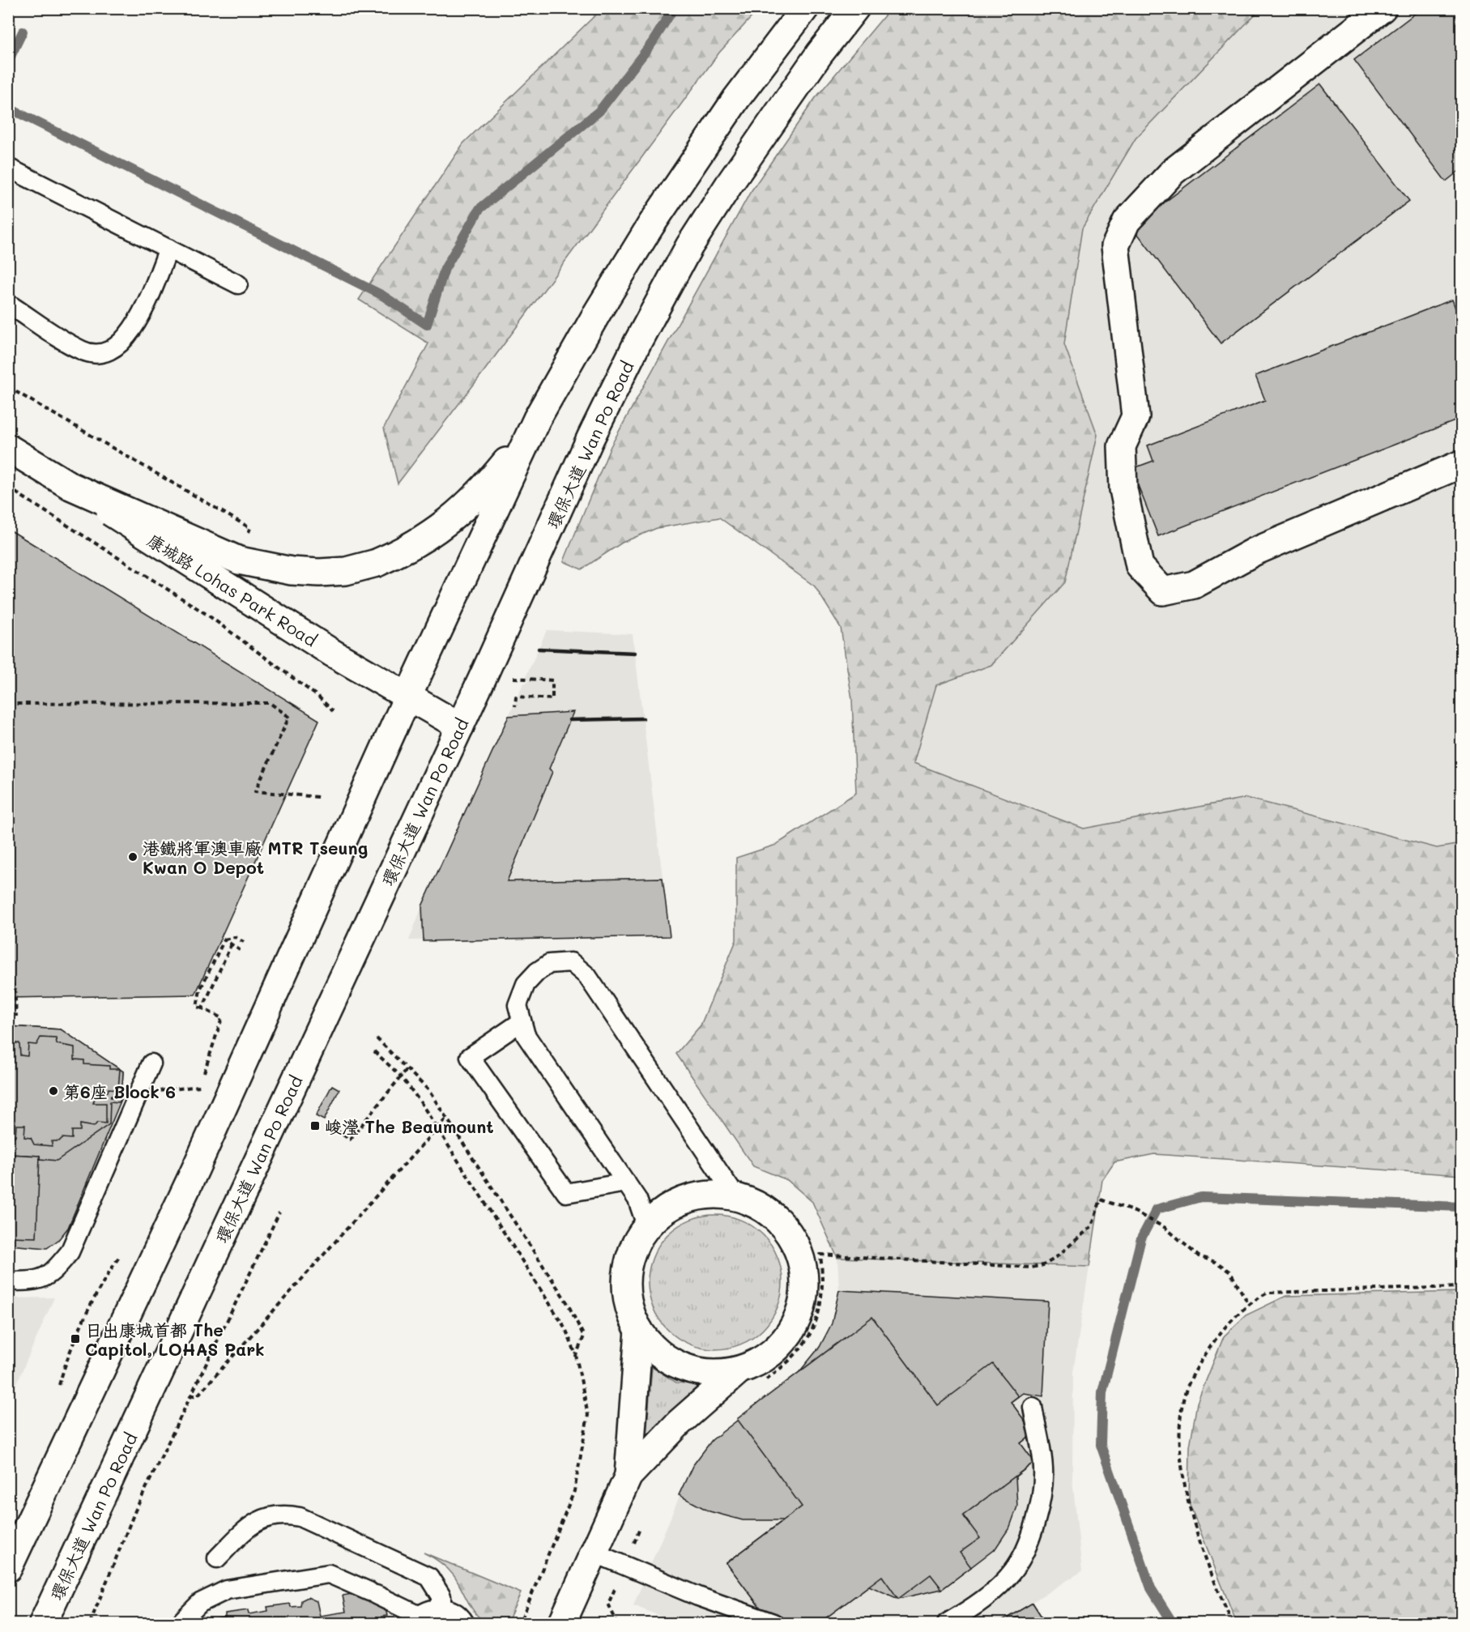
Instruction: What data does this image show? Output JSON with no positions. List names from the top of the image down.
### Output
{
  "streets": {
    "main road": ["環保大道 Wan Po Road", "康城路 Lohas Park Road"]
  },
  "crossings": [
    ["環保大道 Wan Po Road", "康城路 Lohas Park Road"]
  ],
  "places": {
    "other": ["港鐵將軍澳車廠 MTR Tseung Kwan O Depot", "第6座 Block 6"],
    "transit": ["峻瀅 The Beaumount", "日出康城首都 The Capitol, LOHAS Park"]
  }
}
